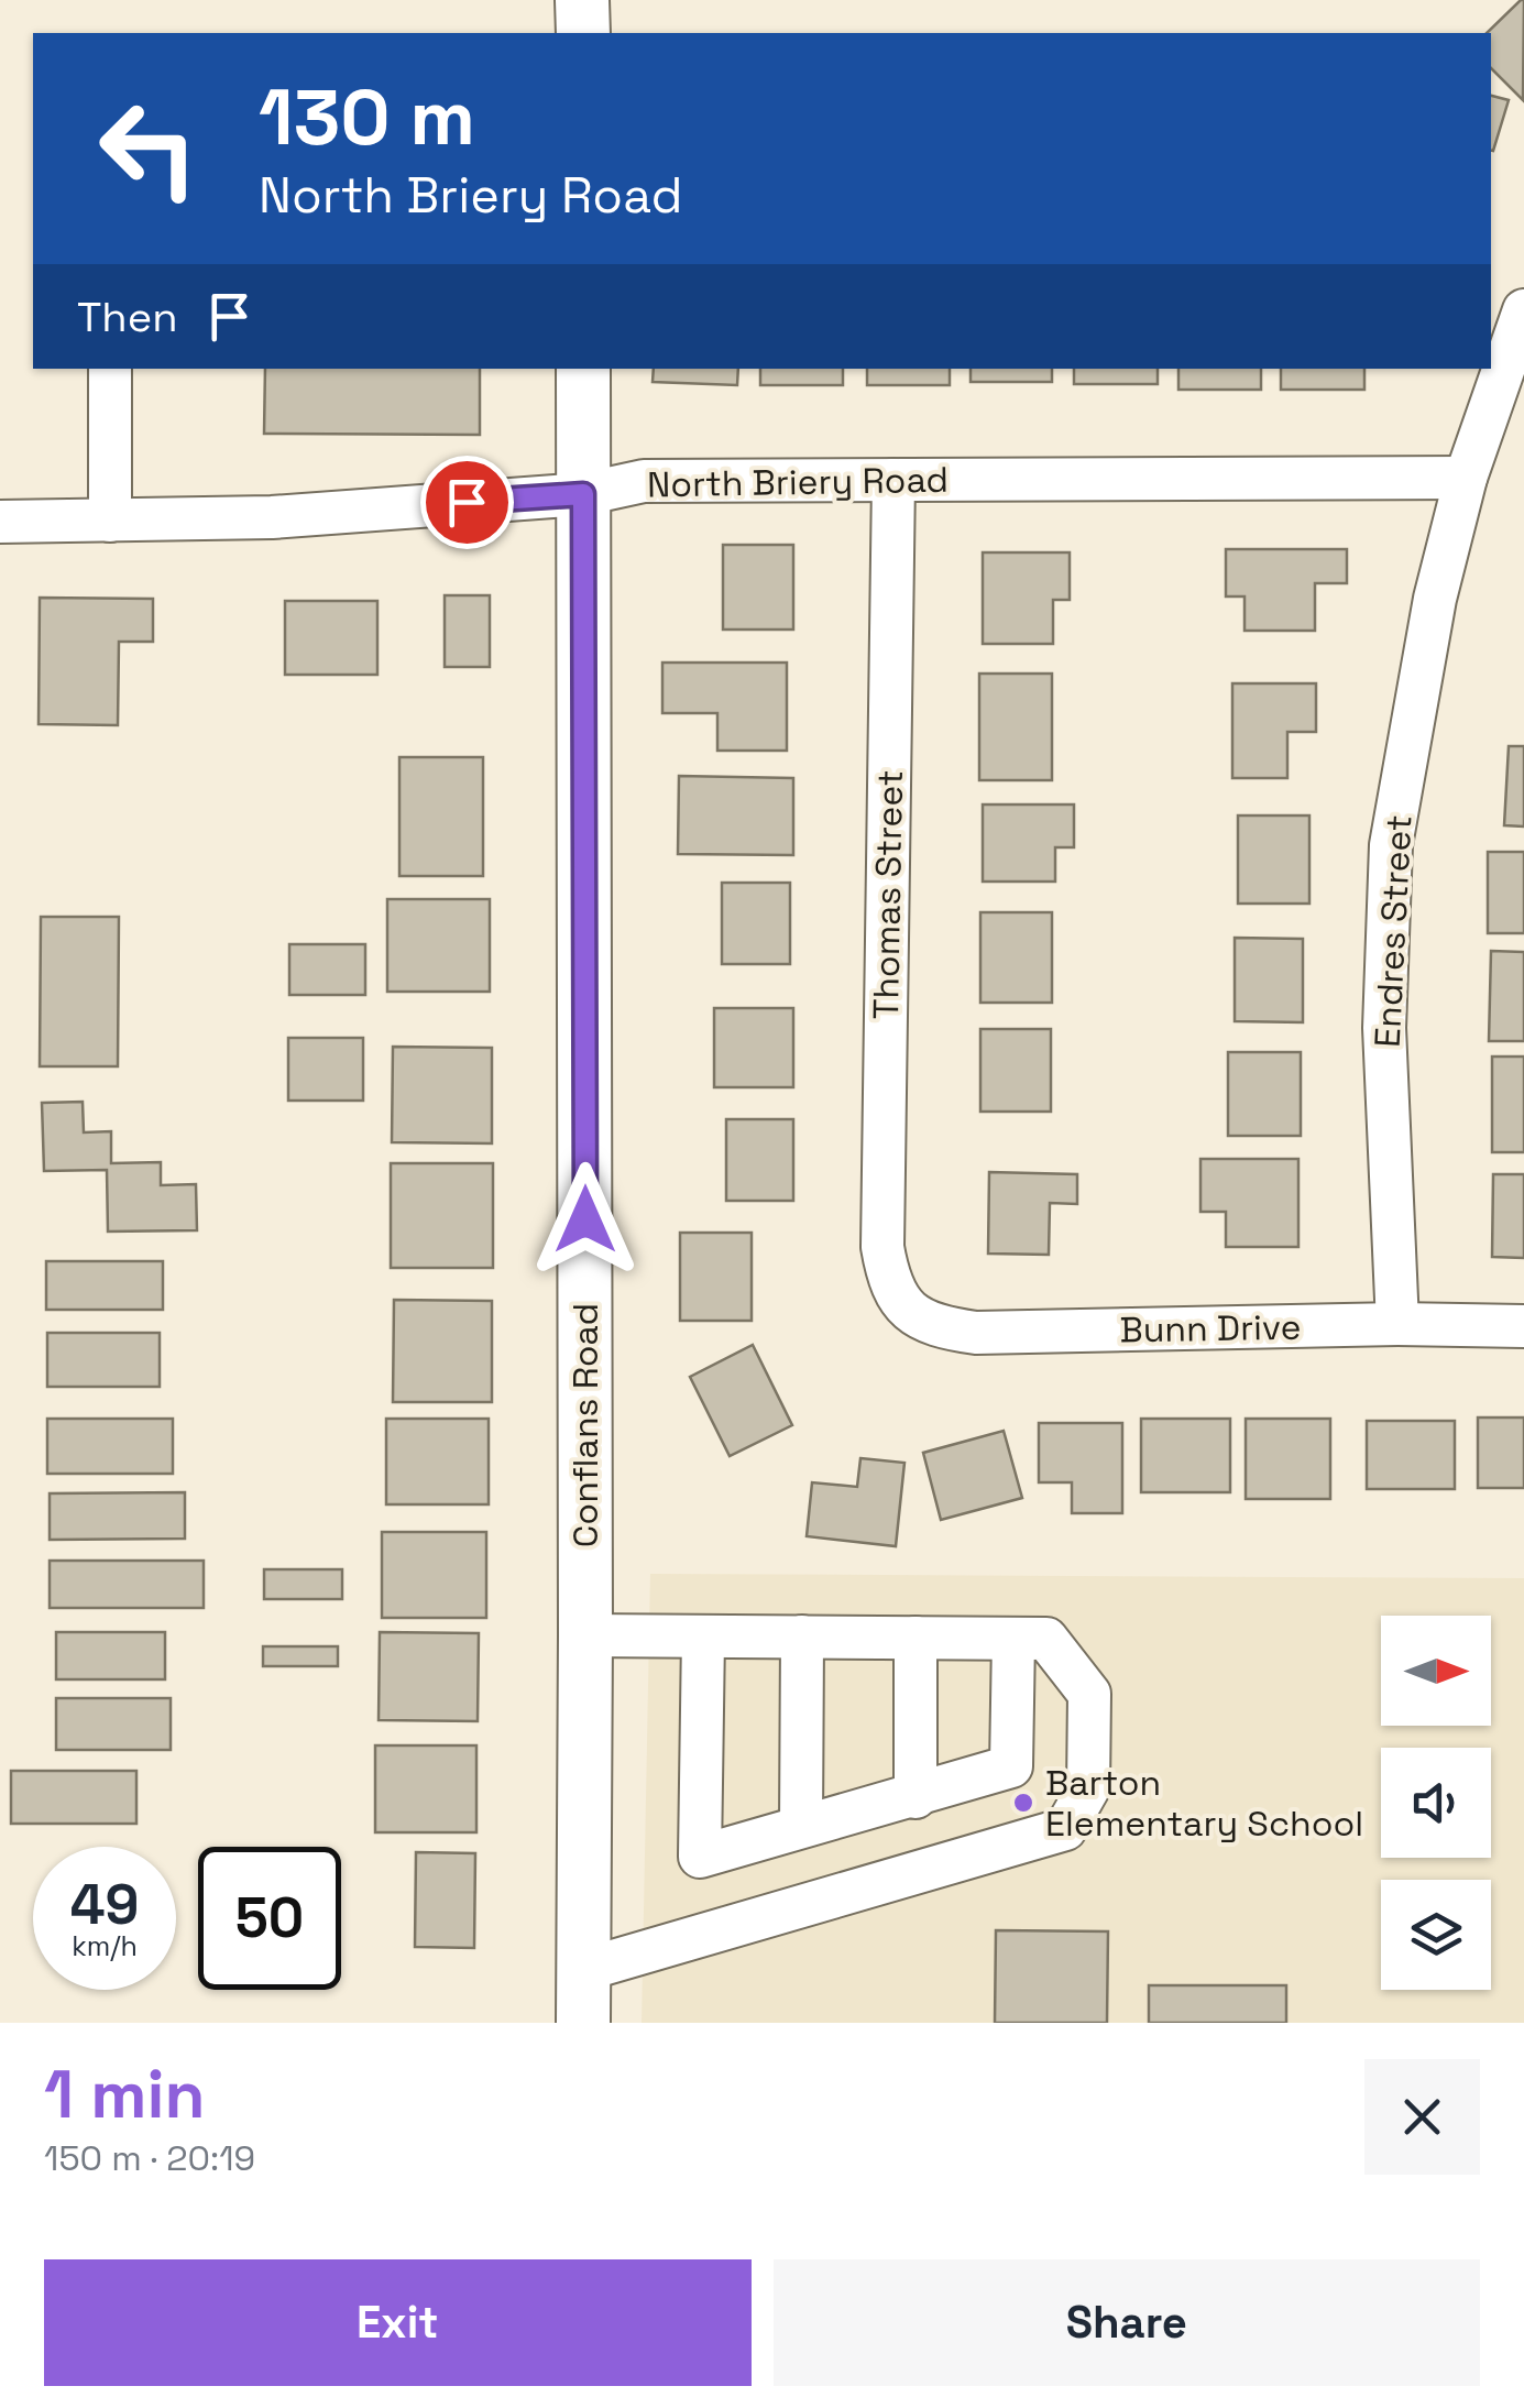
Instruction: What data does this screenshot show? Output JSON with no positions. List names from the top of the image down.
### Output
{
  "streets": {
    "main road": ["Conflans Road"],
    "street": [
      "North Briery Road",
      "Thomas Street",
      "Endres Street",
      "Bunn Drive"
    ]
  },
  "crossings": [
    ["North Briery Road", "Thomas Street"],
    ["North Briery Road", "Endres Street"],
    ["North Briery Road", "Conflans Road"],
    ["Thomas Street", "Bunn Drive"],
    ["Endres Street", "Bunn Drive"]
  ],
  "places": ["Barton Elementary School"],
  "north": "right",
  "page": {
    "turn": ["130 m", "North Briery Road"],
    "then": "Then",
    "speed": "49 km/h",
    "limit": "50",
    "heading": ["1 min", "150 m · 20:19"],
    "buttons": ["Exit", "Share"]
  }
}
